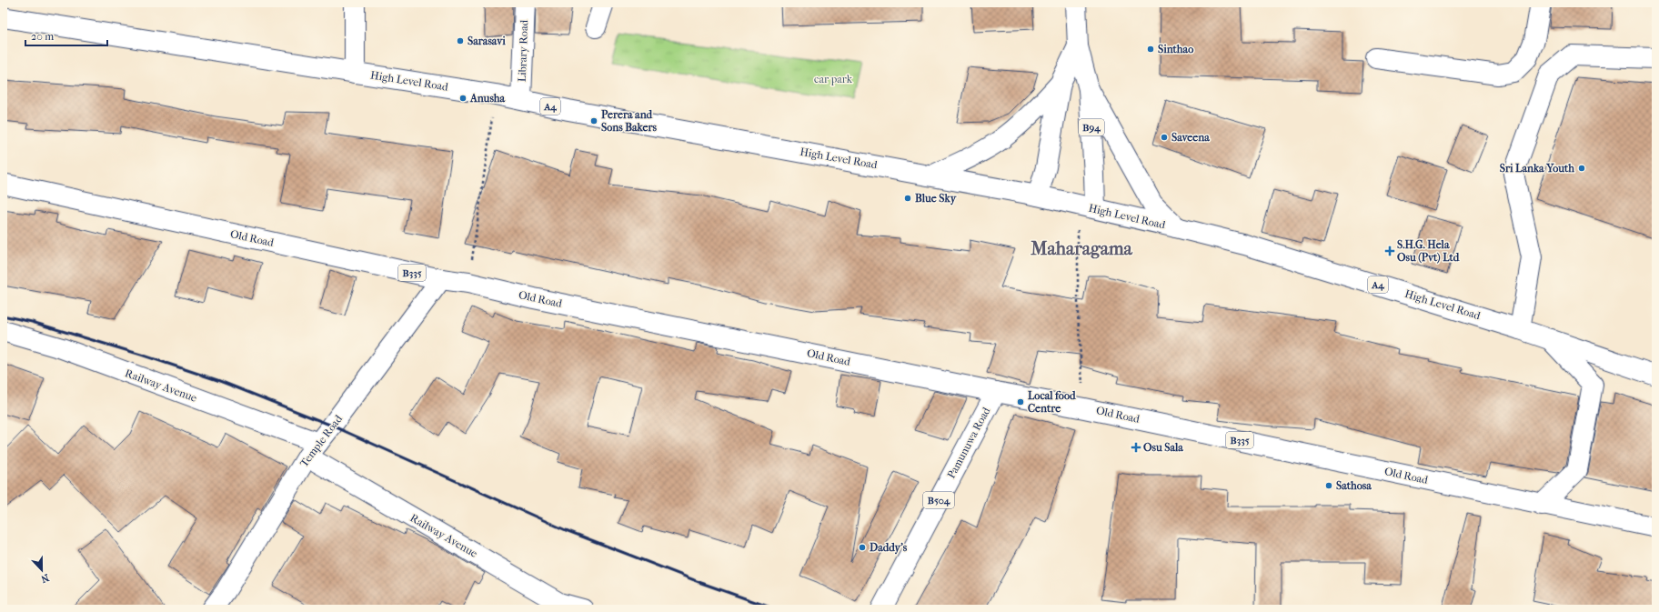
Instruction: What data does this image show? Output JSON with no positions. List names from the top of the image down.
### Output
{
  "streets": {
    "main road": [
      "Library Road",
      "High Level Road",
      "A4",
      "B94",
      "Old Road",
      "B335",
      "Railway Avenue",
      "Temple Road",
      "Pamunuwa Road",
      "B504"
    ]
  },
  "crossings": [
    ["Library Road", "High Level Road"],
    ["High Level Road", "B94"],
    ["Old Road", "Temple Road"],
    ["Old Road", "Pamunuwa Road"],
    ["Railway Avenue", "Temple Road"]
  ],
  "districts": ["Maharagama"],
  "parks": ["car park"],
  "places": {
    "other": [
      "Sarasavi",
      "Sinthao",
      "Anusha",
      "Perera and Sons Bakers",
      "Saveena",
      "Sri Lanka Youth",
      "Blue Sky",
      "Local food Centre",
      "Sathosa",
      "Daddy's"
    ],
    "health": ["S.H.G. Hela Osu (Pvt) Ltd", "Osu Sala"]
  },
  "scale_bar": "20 m",
  "north": "bottom"
}
